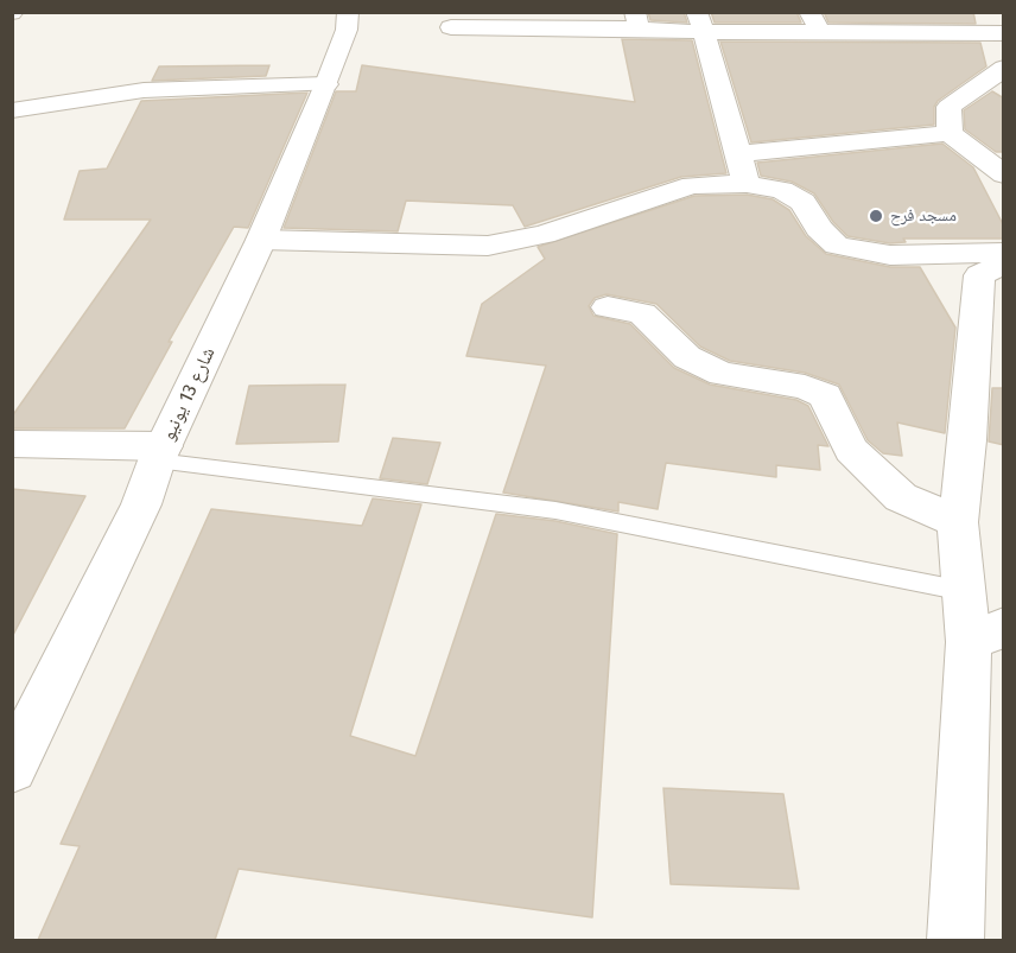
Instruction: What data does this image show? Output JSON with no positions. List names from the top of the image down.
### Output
{
  "streets": {
    "street": ["شارع 13 يونيو"]
  },
  "places": ["مسجد فرح"]
}
